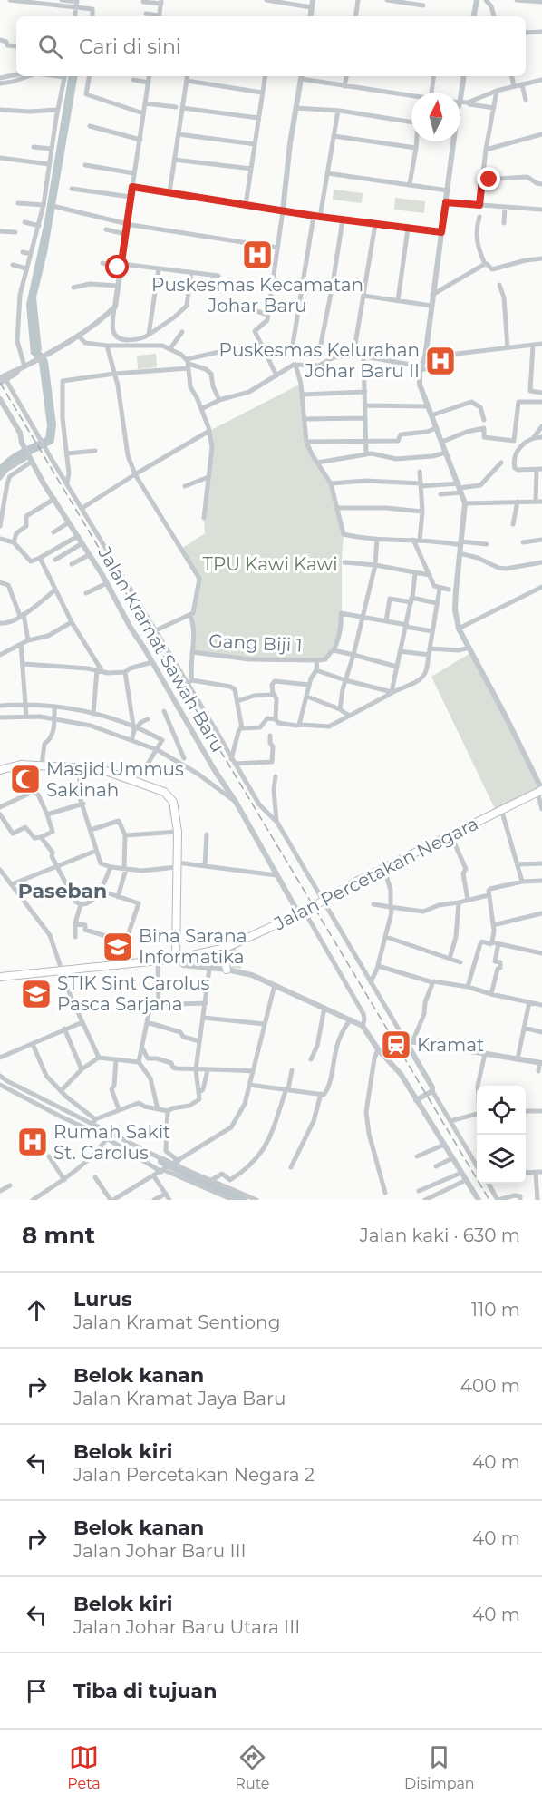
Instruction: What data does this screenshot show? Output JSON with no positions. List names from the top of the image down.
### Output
{
  "streets": {
    "main road": ["Jalan Percetakan Negara"],
    "street": ["Gang Biji 1", "Jalan Kramat Sawah Baru"]
  },
  "crossings": [
    ["Jalan Kramat Sawah Baru", "Jalan Percetakan Negara"]
  ],
  "districts": ["Paseban"],
  "parks": ["TPU Kawi Kawi"],
  "places": {
    "hospital": ["Puskesmas Kecamatan Johar Baru", "Puskesmas Kelurahan Johar Baru II", "Rumah Sakit St. Carolus"],
    "mosque": ["Masjid Ummus Sakinah"],
    "school or university": ["Bina Sarana Informatika", "STIK Sint Carolus Pasca Sarjana"],
    "station": ["Kramat"]
  },
  "north": "top",
  "page": {
    "search": "Cari di sini",
    "heading": ["8 mnt", "Jalan kaki · 630 m"],
    "list": [
      ["Lurus", "Jalan Kramat Sentiong", "110 m"],
      ["Belok kanan", "Jalan Kramat Jaya Baru", "400 m"],
      ["Belok kiri", "Jalan Percetakan Negara 2", "40 m"],
      ["Belok kanan", "Jalan Johar Baru III", "40 m"],
      ["Belok kiri", "Jalan Johar Baru Utara III", "40 m"],
      "Tiba di tujuan"
    ],
    "nav": ["Peta", "Rute", "Disimpan"]
  }
}
